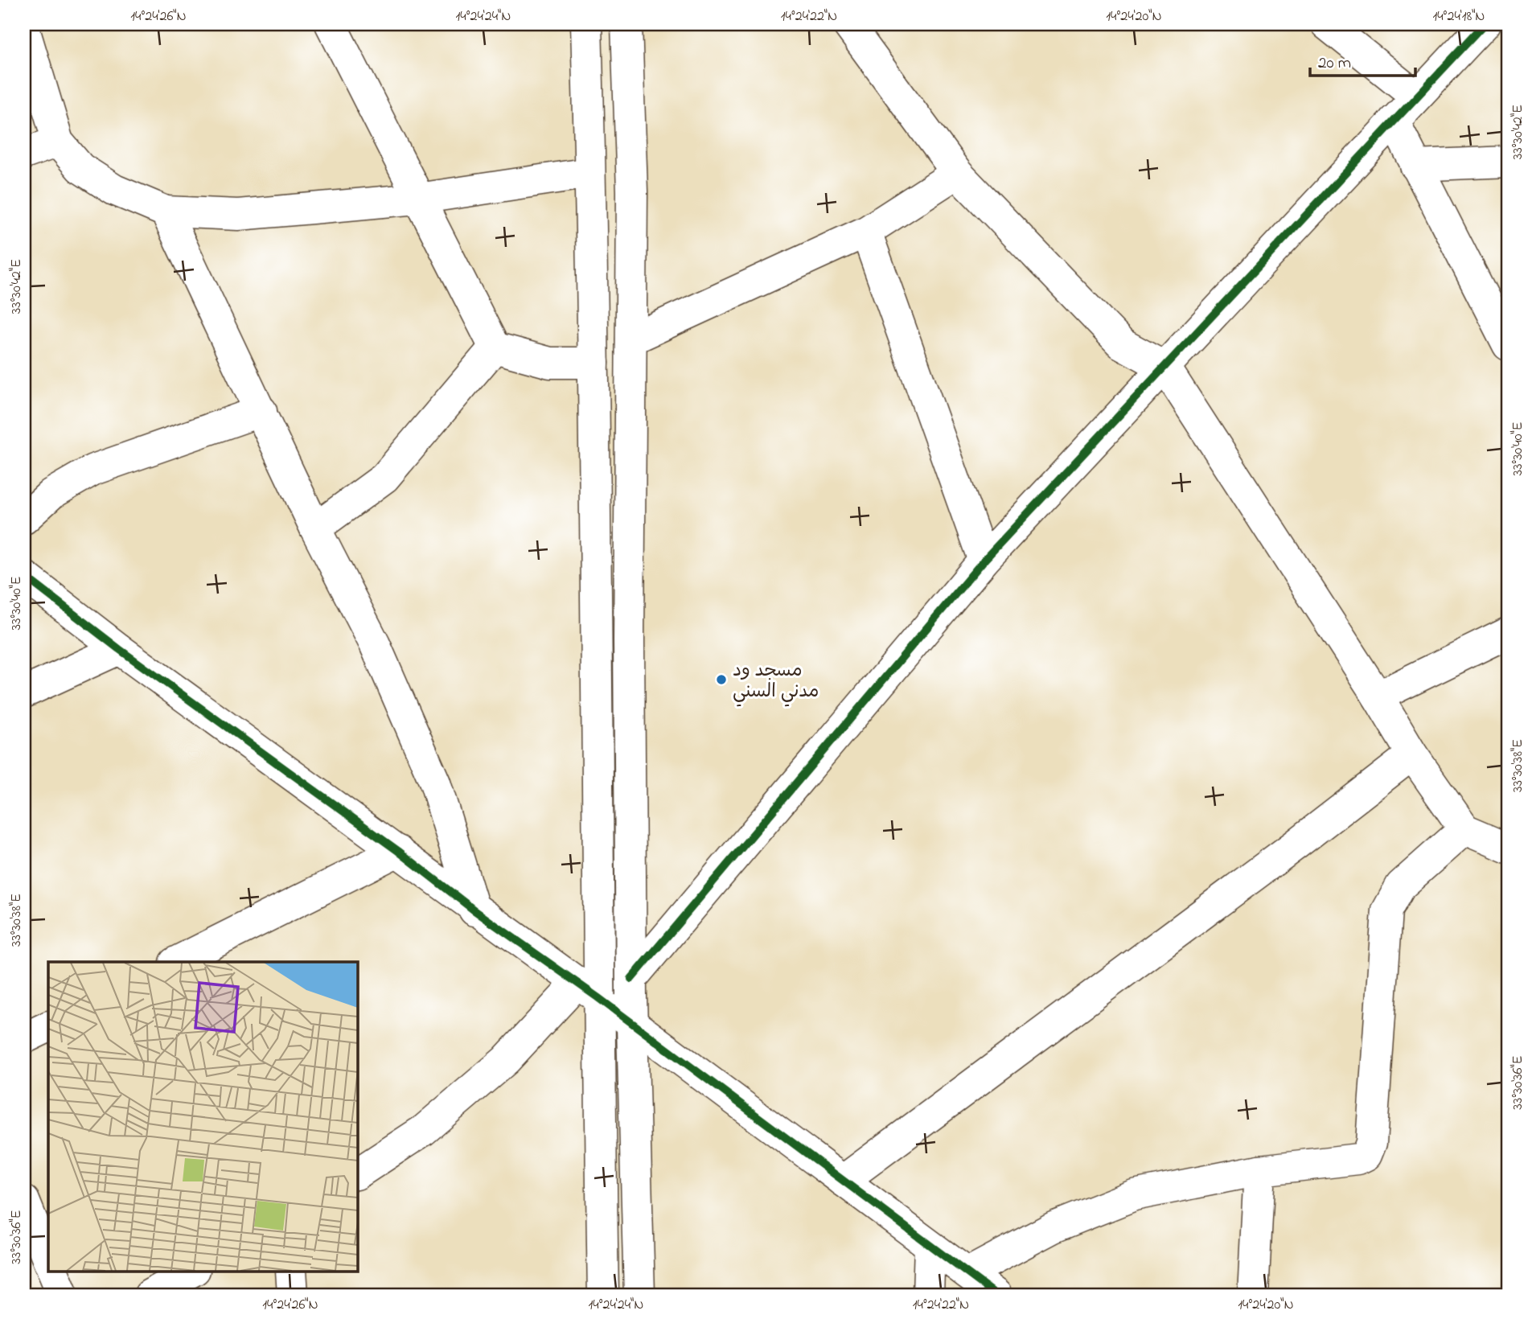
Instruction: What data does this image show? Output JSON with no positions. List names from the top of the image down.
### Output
{
  "places": ["مسجد ود مدني السني"],
  "scale_bar": "20 m",
  "coordinates": [
    "14°24'26\"N",
    "14°24'24\"N",
    "14°24'22\"N",
    "14°24'20\"N",
    "14°24'18\"N",
    "33°30'42\"E",
    "33°30'40\"E",
    "33°30'38\"E",
    "33°30'36\"E"
  ]
}
